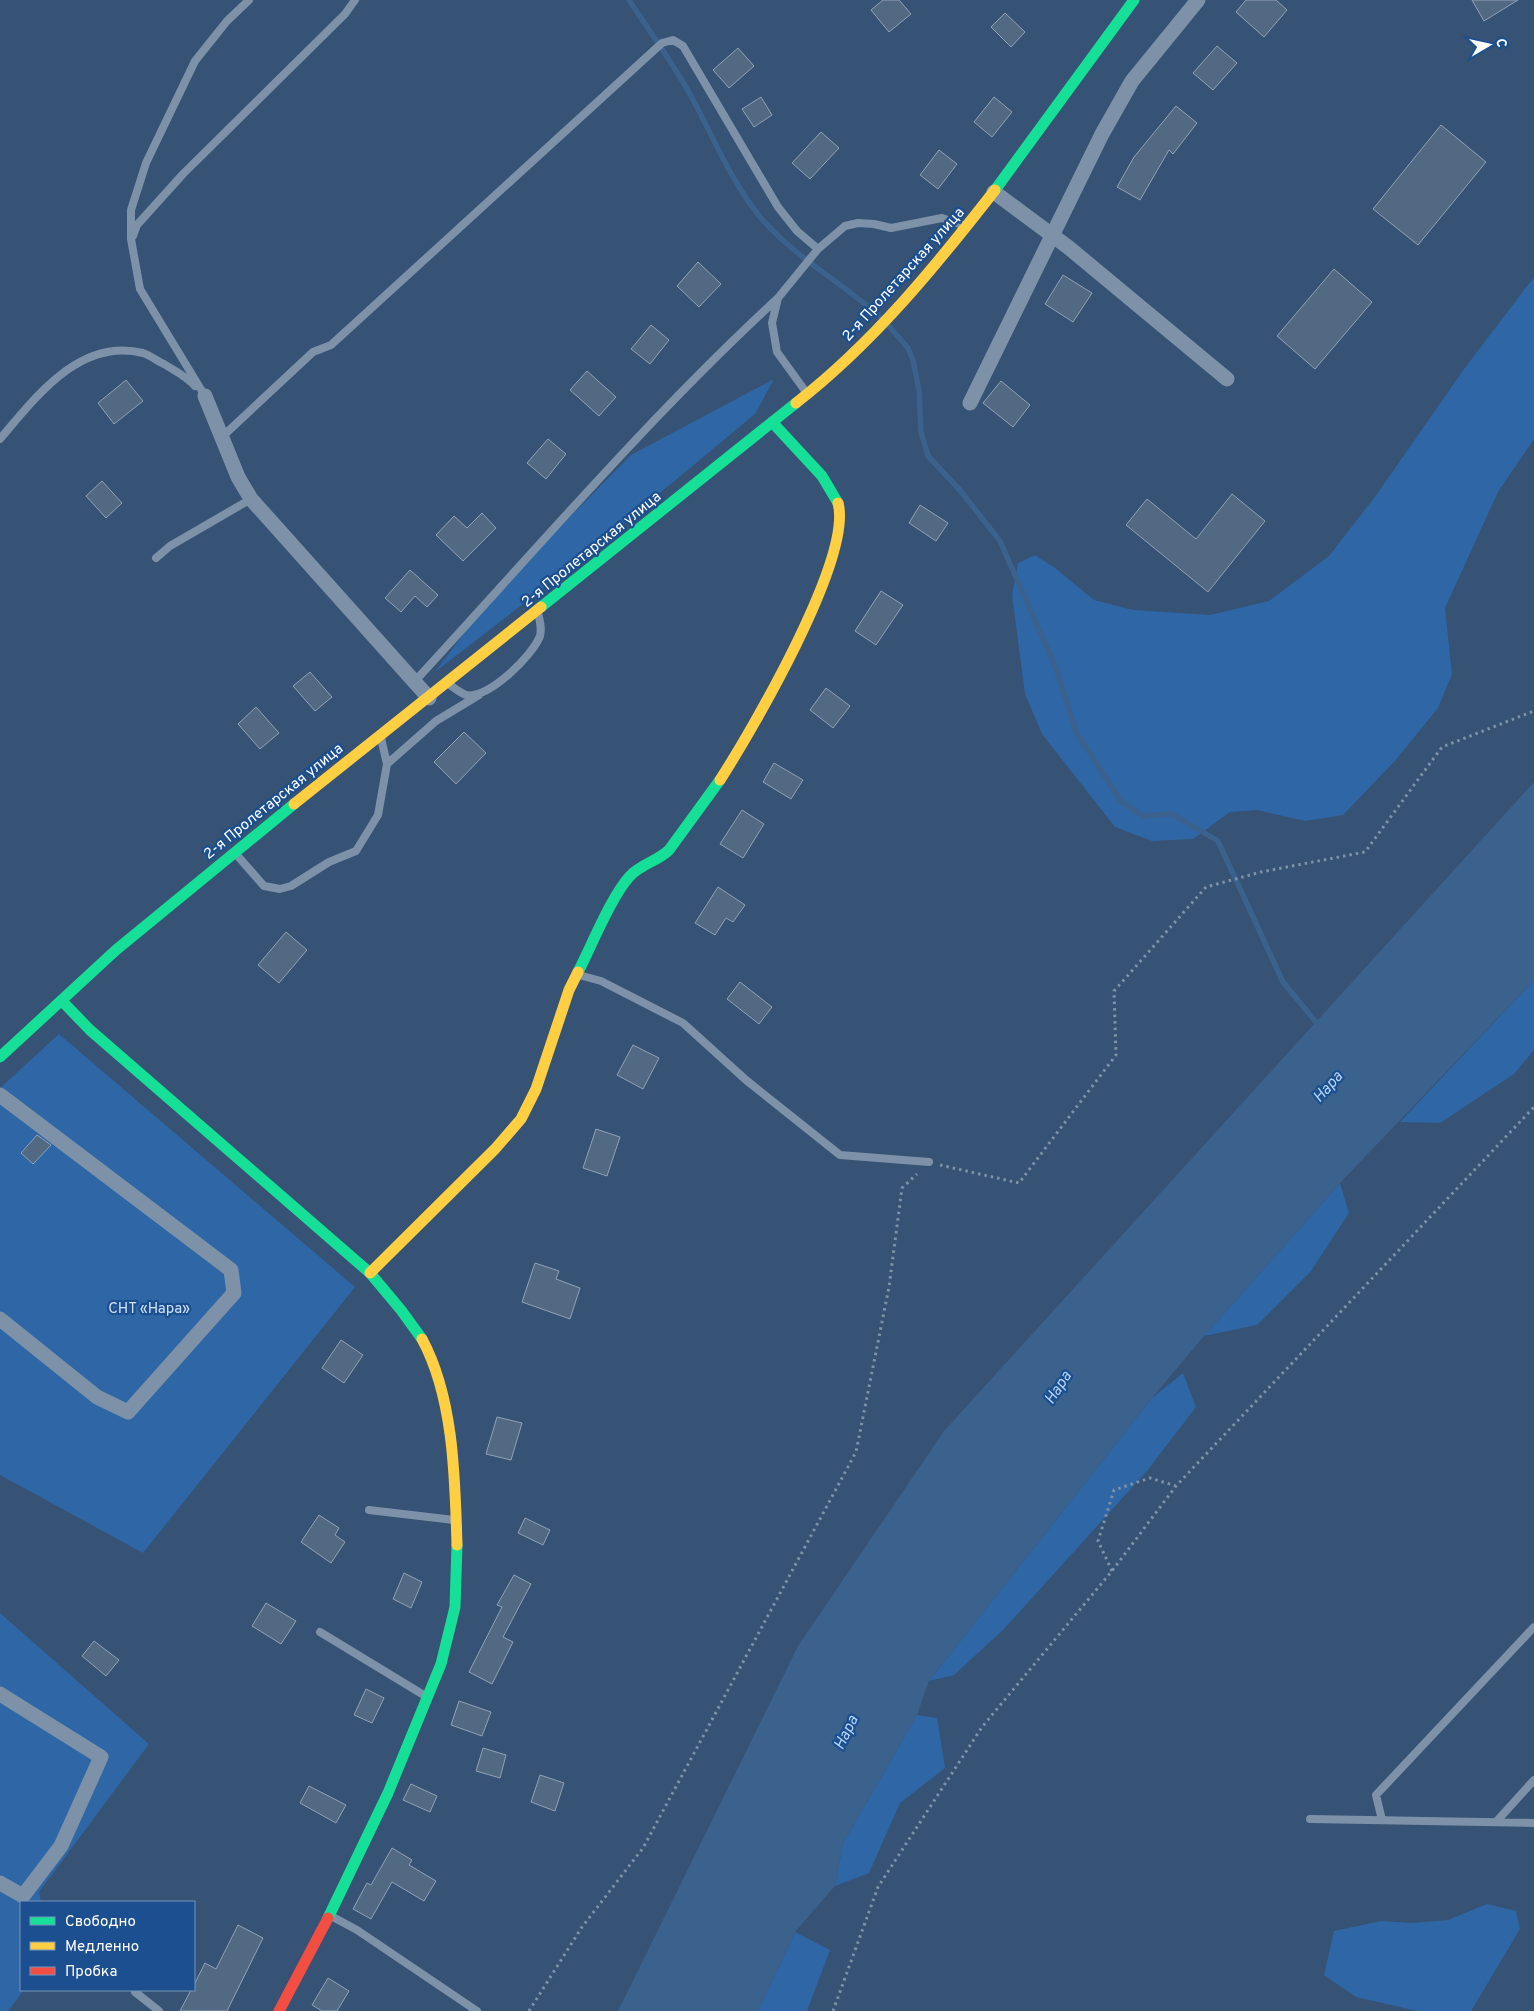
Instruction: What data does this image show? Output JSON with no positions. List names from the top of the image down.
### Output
{
  "streets": {
    "street": ["2-я Пролетарская улица"]
  },
  "water": ["Нара"],
  "parks": ["СНТ «Нара»"],
  "legend": ["Свободно", "Медленно", "Пробка"],
  "north": "right"
}
